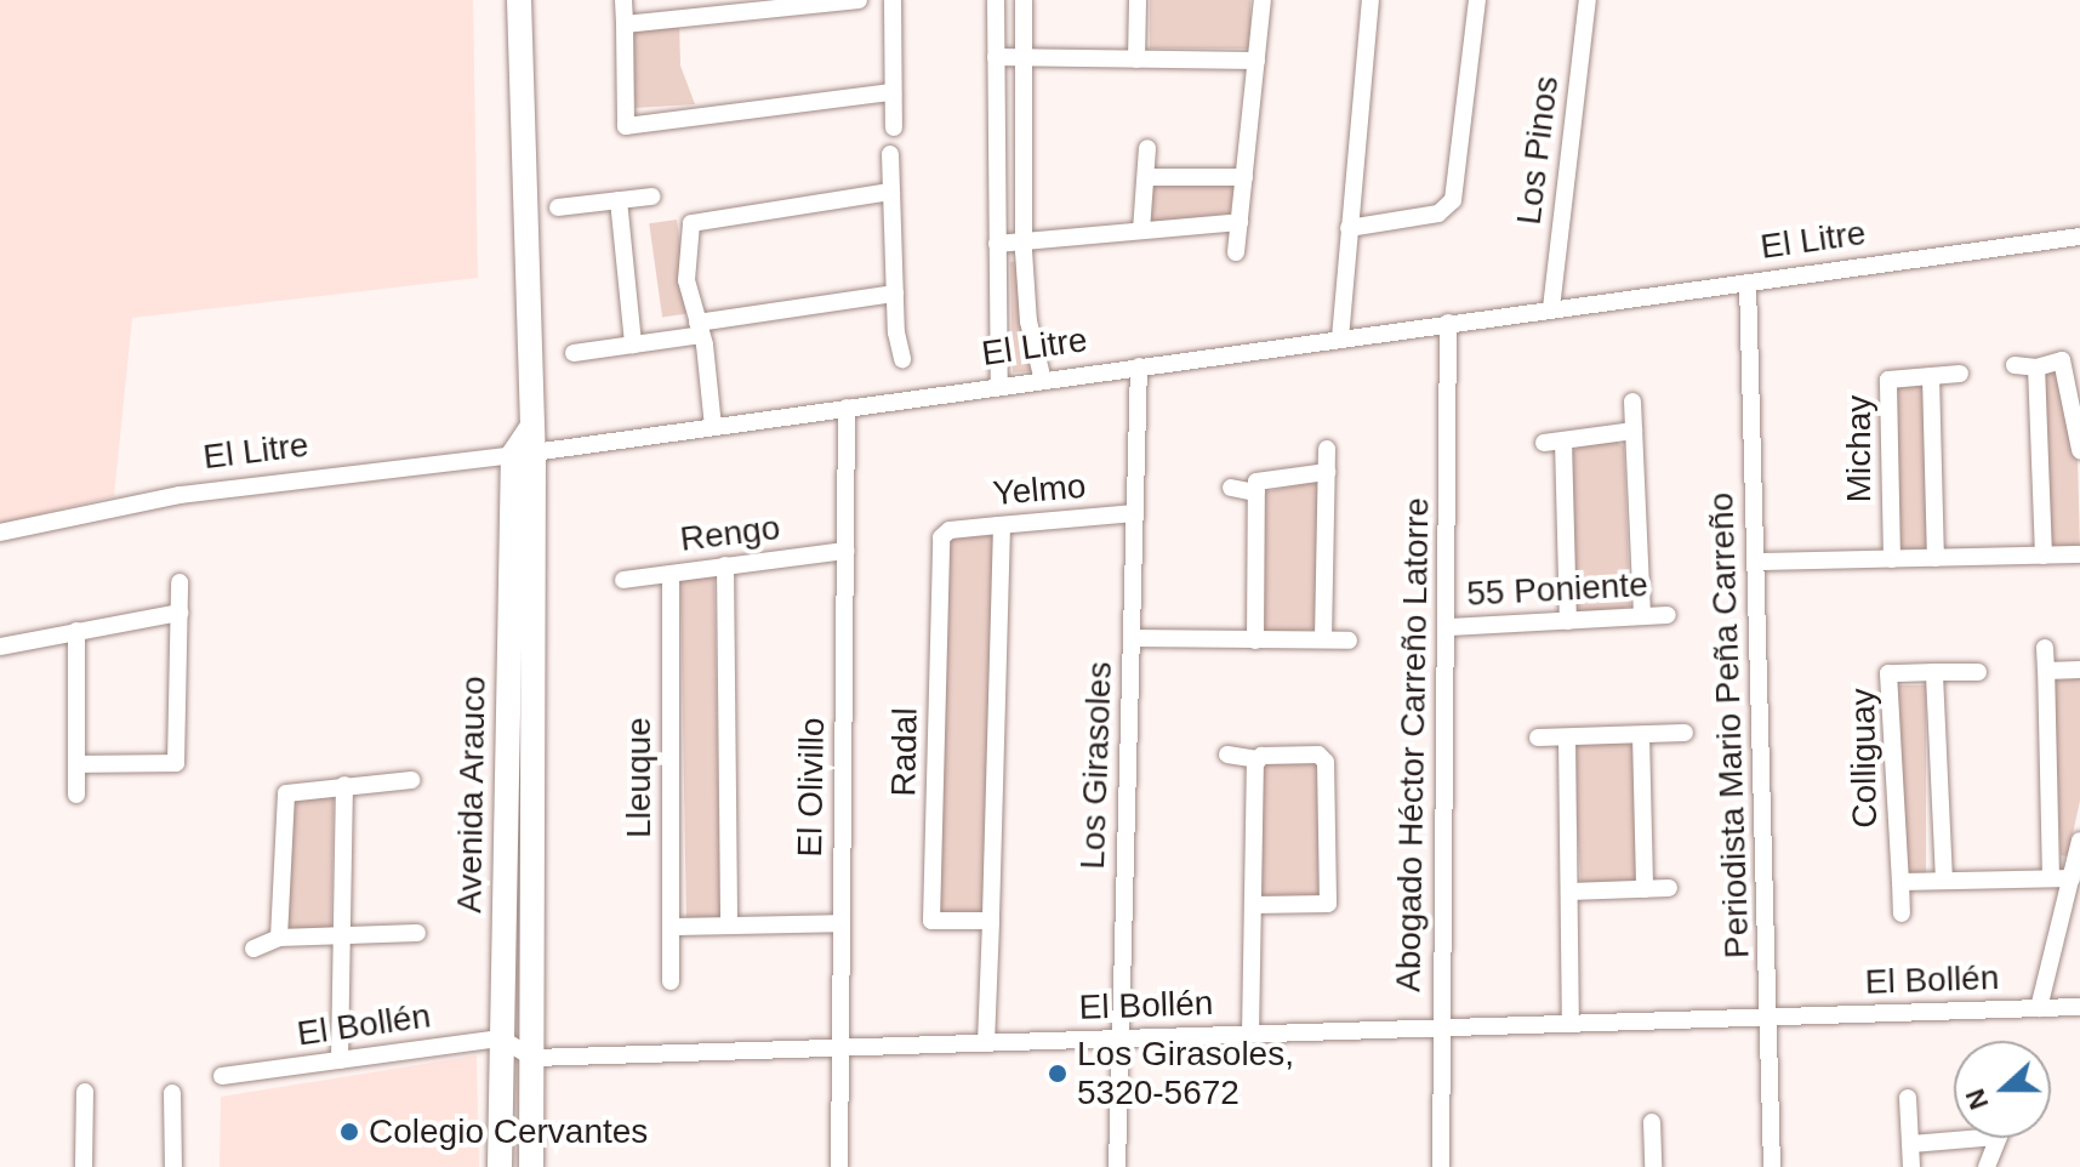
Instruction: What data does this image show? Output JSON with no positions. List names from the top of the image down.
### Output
{
  "streets": {
    "street": [
      "Los Pinos",
      "El Litre",
      "Michay",
      "Yelmo",
      "Rengo",
      "55 Poniente",
      "Periodista Mario Peña Carreño",
      "Abogado Héctor Carreño Latorre",
      "Radal",
      "Colliguay",
      "Los Girasoles",
      "Lleuque",
      "El Olivillo",
      "Avenida Arauco",
      "El Bollén"
    ]
  },
  "crossings": [
    ["Los Pinos", "El Litre"],
    ["El Litre", "Periodista Mario Peña Carreño"],
    ["El Litre", "Abogado Héctor Carreño Latorre"],
    ["El Litre", "Los Girasoles"],
    ["El Litre", "El Olivillo"],
    ["El Litre", "Avenida Arauco"],
    ["Yelmo", "Radal"],
    ["Yelmo", "Los Girasoles"],
    ["Rengo", "Lleuque"],
    ["Rengo", "El Olivillo"],
    ["55 Poniente", "Abogado Héctor Carreño Latorre"],
    ["Periodista Mario Peña Carreño", "El Bollén"],
    ["Abogado Héctor Carreño Latorre", "El Bollén"],
    ["Los Girasoles", "El Bollén"],
    ["El Olivillo", "El Bollén"],
    ["Avenida Arauco", "El Bollén"]
  ],
  "places": ["Los Girasoles, 5320-5672", "Colegio Cervantes"],
  "north": "left"
}
